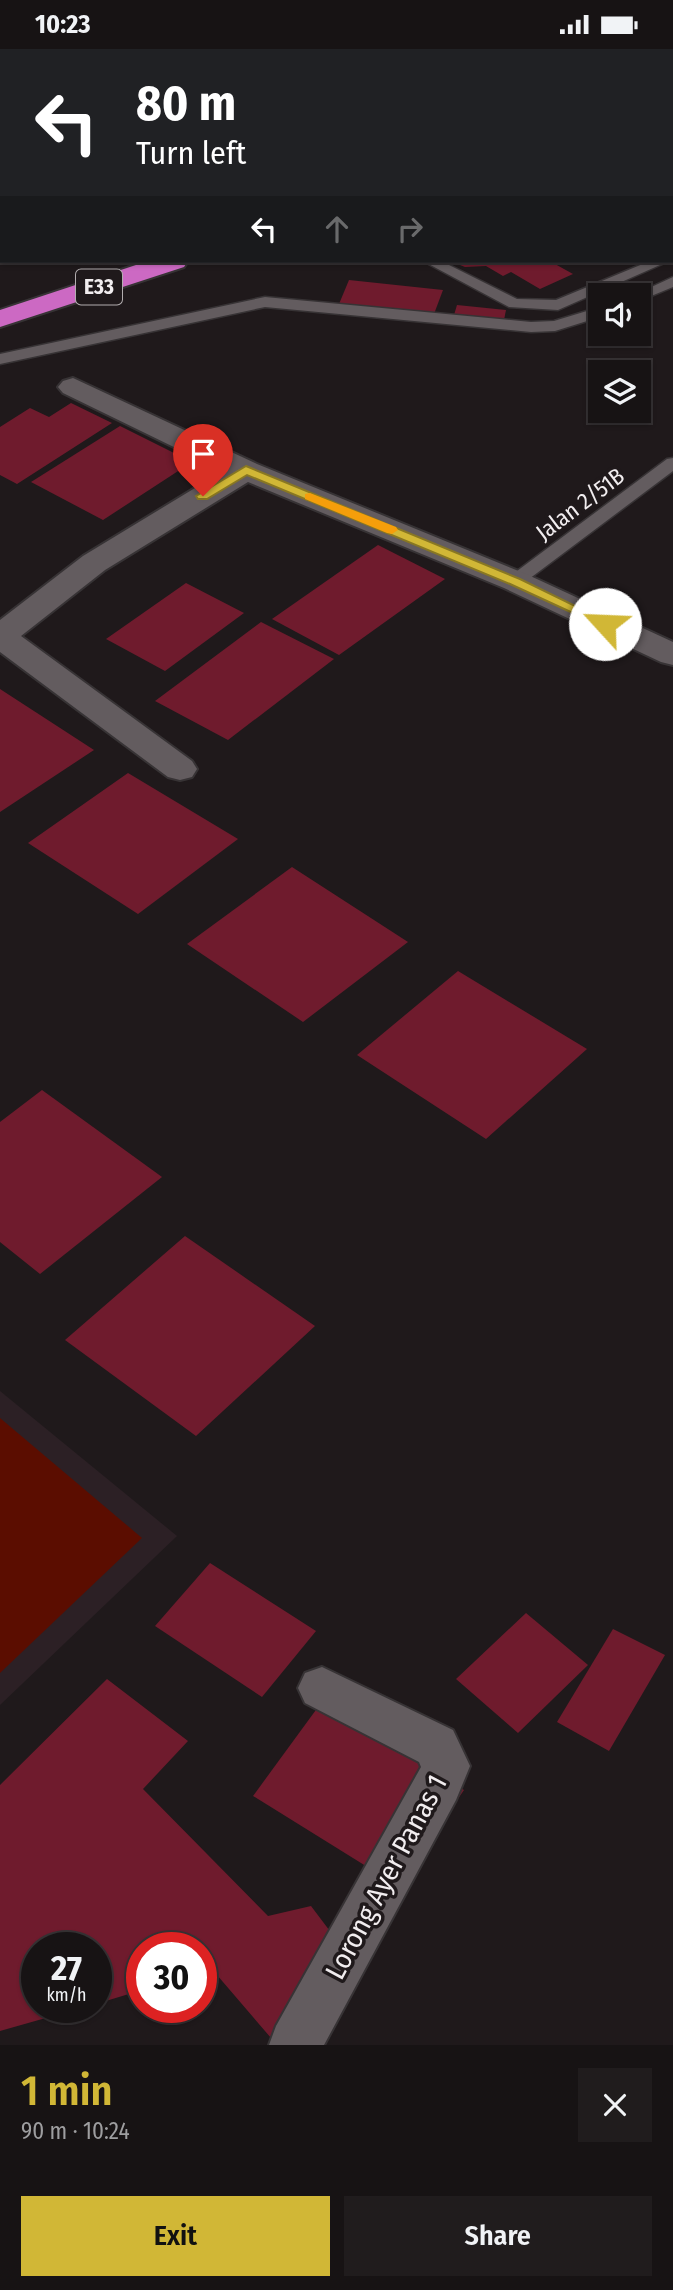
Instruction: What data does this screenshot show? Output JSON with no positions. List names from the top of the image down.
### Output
{
  "streets": {
    "highway": ["E33"],
    "street": ["Lorong Ayer Panas 1"],
    "lane": ["Jalan 2/51B"]
  },
  "page": {
    "status": "10:23",
    "turn": ["80 m", "Turn left"],
    "speed": "27 km/h",
    "limit": "30",
    "heading": ["1 min", "90 m · 10:24"],
    "buttons": ["Exit", "Share"]
  }
}
